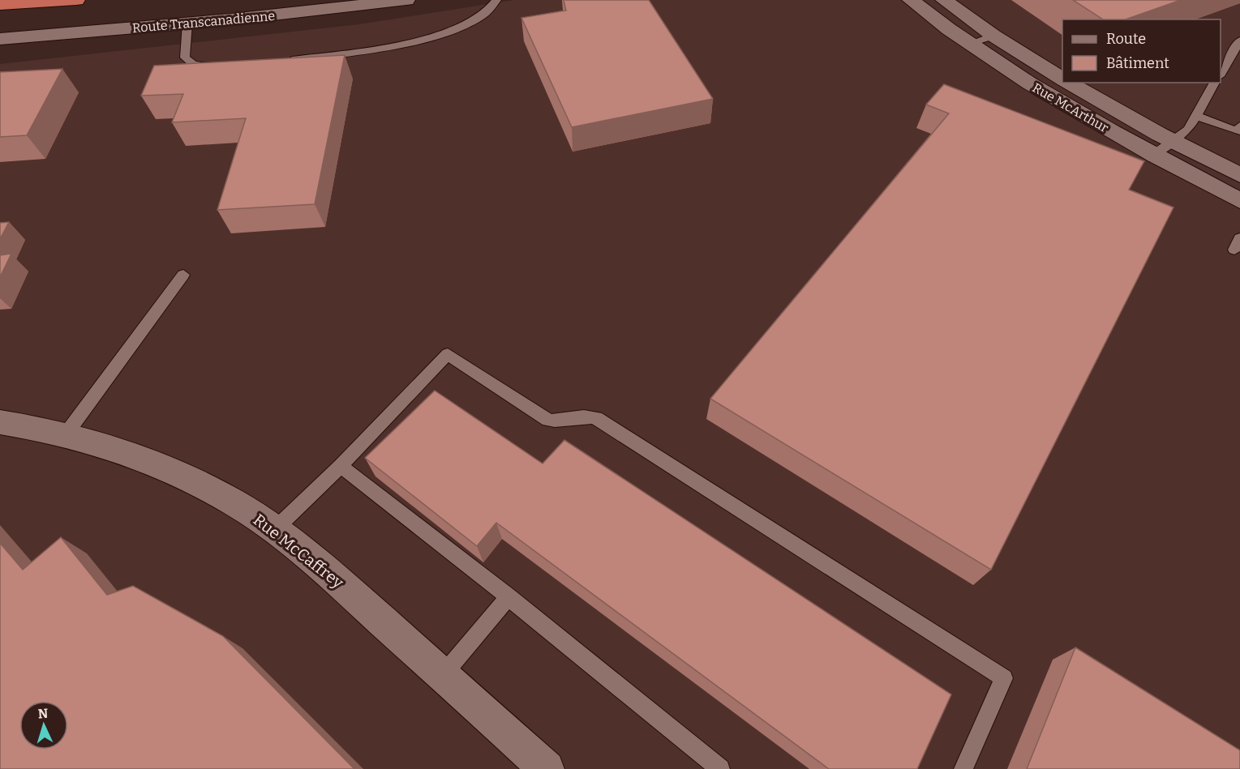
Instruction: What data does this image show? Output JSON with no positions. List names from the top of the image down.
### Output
{
  "streets": {
    "street": ["Route Transcanadienne", "Rue McArthur", "Rue McCaffrey"]
  },
  "legend": ["Route", "Bâtiment"],
  "north": "top"
}
